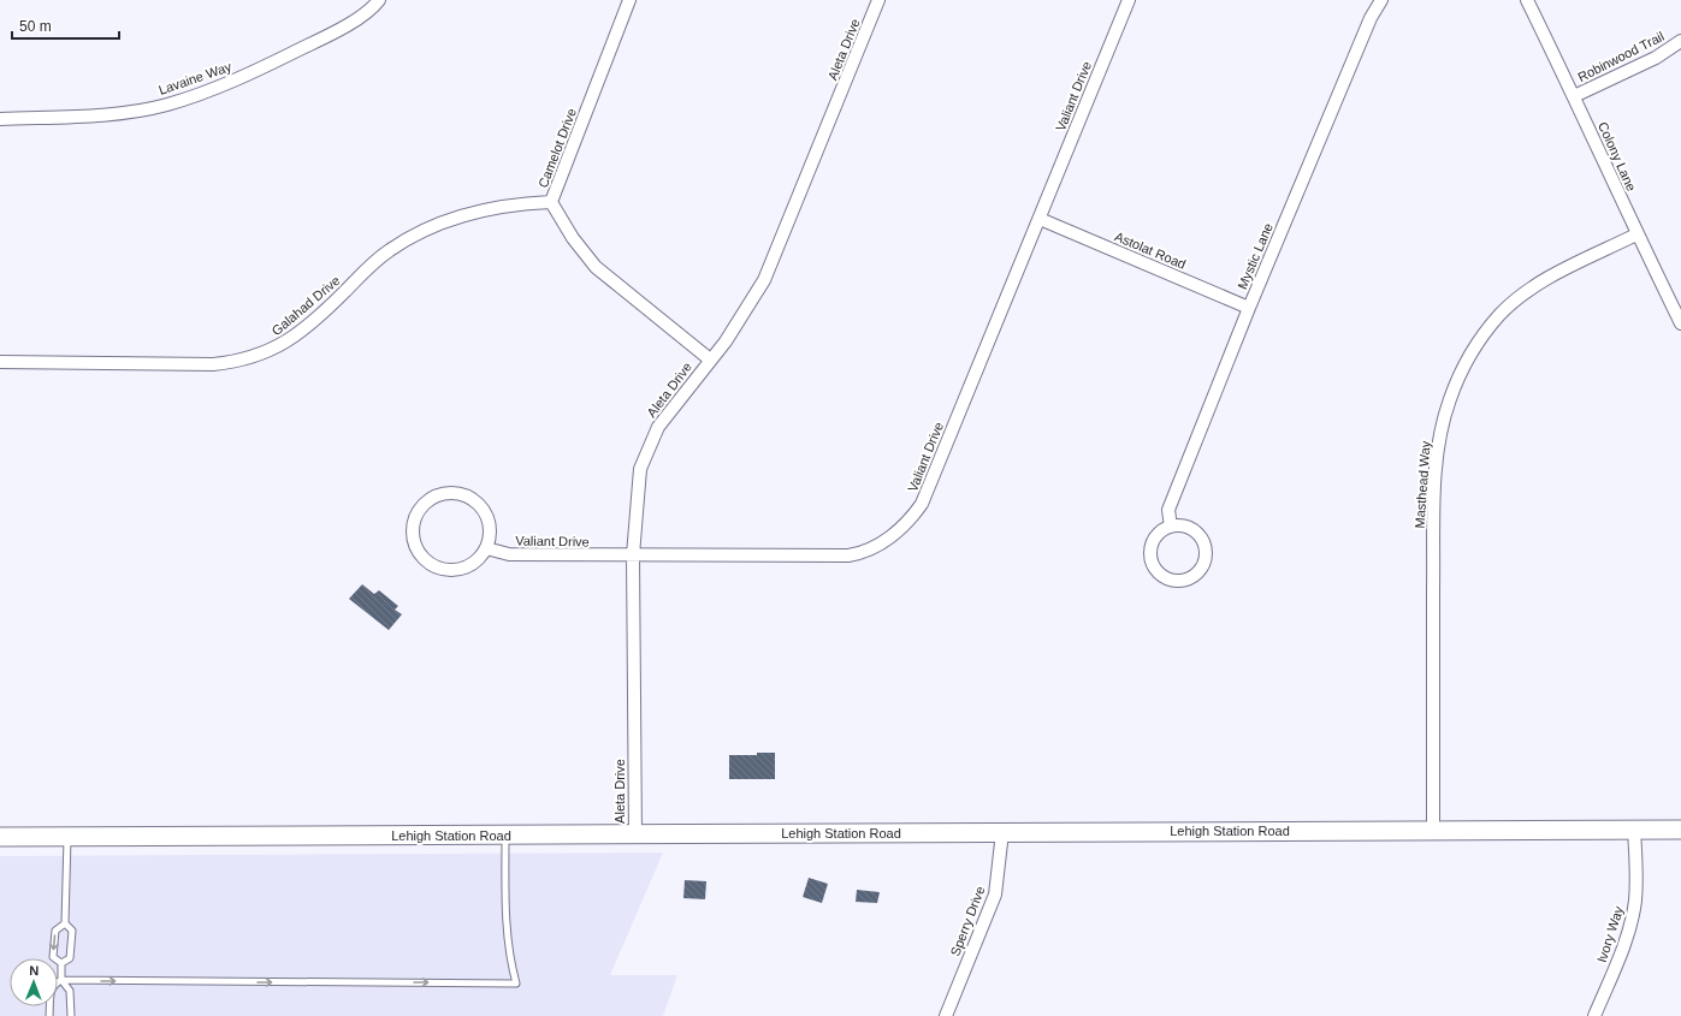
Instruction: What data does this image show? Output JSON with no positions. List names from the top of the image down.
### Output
{
  "streets": {
    "main road": ["Lehigh Station Road"],
    "street": [
      "Aleta Drive",
      "Robinwood Trail",
      "Lavaine Way",
      "Valiant Drive",
      "Camelot Drive",
      "Colony Lane",
      "Astolat Road",
      "Mystic Lane",
      "Galahad Drive",
      "Masthead Way",
      "Sperry Drive",
      "Ivory Way"
    ]
  },
  "crossings": [
    ["Aleta Drive", "Valiant Drive"],
    ["Aleta Drive", "Camelot Drive"],
    ["Aleta Drive", "Lehigh Station Road"],
    ["Robinwood Trail", "Colony Lane"],
    ["Valiant Drive", "Astolat Road"],
    ["Camelot Drive", "Galahad Drive"],
    ["Colony Lane", "Masthead Way"],
    ["Astolat Road", "Mystic Lane"],
    ["Masthead Way", "Lehigh Station Road"],
    ["Lehigh Station Road", "Sperry Drive"],
    ["Lehigh Station Road", "Ivory Way"]
  ],
  "scale_bar": "50 m",
  "north": "top"
}
